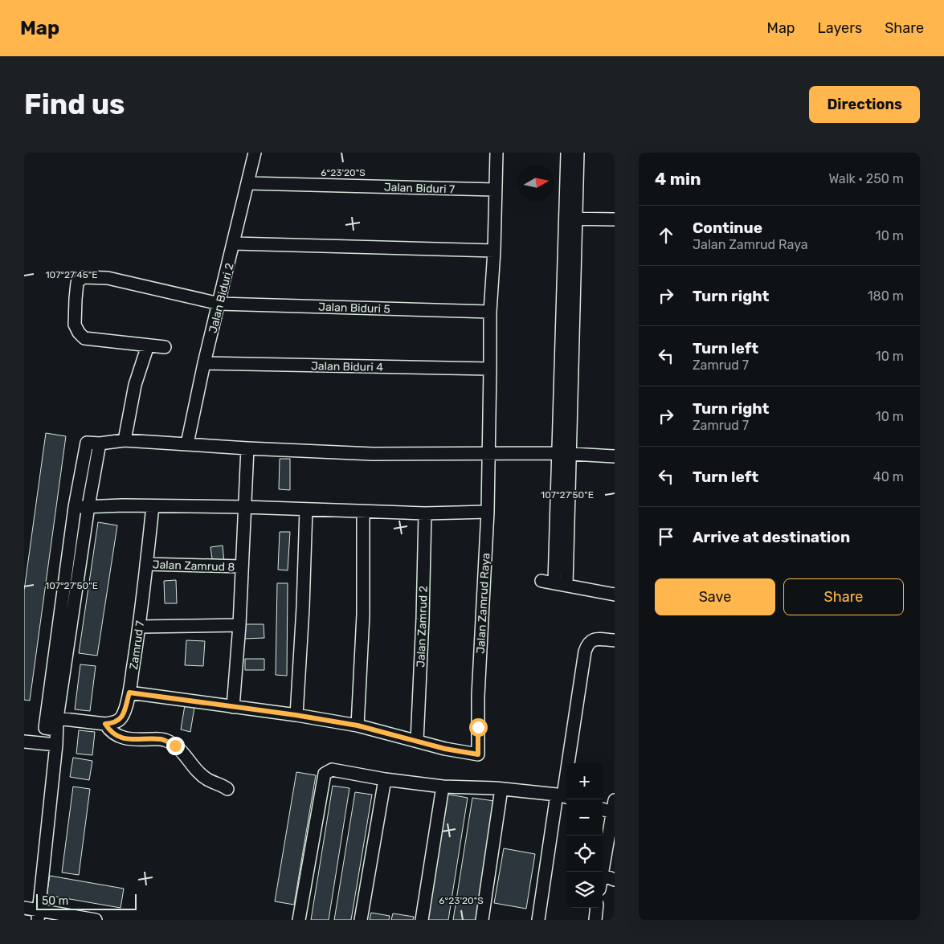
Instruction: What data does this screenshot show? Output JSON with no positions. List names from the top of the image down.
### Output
{
  "streets": {
    "street": [
      "Jalan Biduri 7",
      "Jalan Biduri 2",
      "Jalan Biduri 5",
      "Jalan Biduri 4",
      "Jalan Zamrud 8",
      "Jalan Zamrud Raya",
      "Jalan Zamrud 2",
      "Zamrud 7"
    ]
  },
  "crossings": [
    ["Jalan Biduri 7", "Jalan Biduri 2"],
    ["Jalan Biduri 7", "Jalan Zamrud Raya"],
    ["Jalan Biduri 2", "Jalan Biduri 5"],
    ["Jalan Biduri 2", "Jalan Biduri 4"],
    ["Jalan Biduri 5", "Jalan Zamrud Raya"],
    ["Jalan Biduri 4", "Jalan Zamrud Raya"],
    ["Jalan Zamrud 8", "Zamrud 7"],
    ["Jalan Zamrud Raya", "Jalan Zamrud 2"]
  ],
  "scale_bar": "50 m",
  "north": "right",
  "page": {
    "header": "Map",
    "nav": ["Map", "Layers", "Share"],
    "buttons": [
      "Directions",
      ["Save", "Share"]
    ],
    "title": "Find us",
    "heading": ["4 min", "Walk · 250 m"],
    "list": [
      ["Continue", "Jalan Zamrud Raya", "10 m"],
      ["Turn right", "180 m"],
      ["Turn left", "Zamrud 7", "10 m"],
      ["Turn right", "Zamrud 7", "10 m"],
      ["Turn left", "40 m"],
      "Arrive at destination"
    ],
    "map_buttons": ["+", "−"],
    "scale": "50 m"
  },
  "coordinates": ["6°23'20\"S", "107°27'45\"E", "107°27'50\"E"]
}
